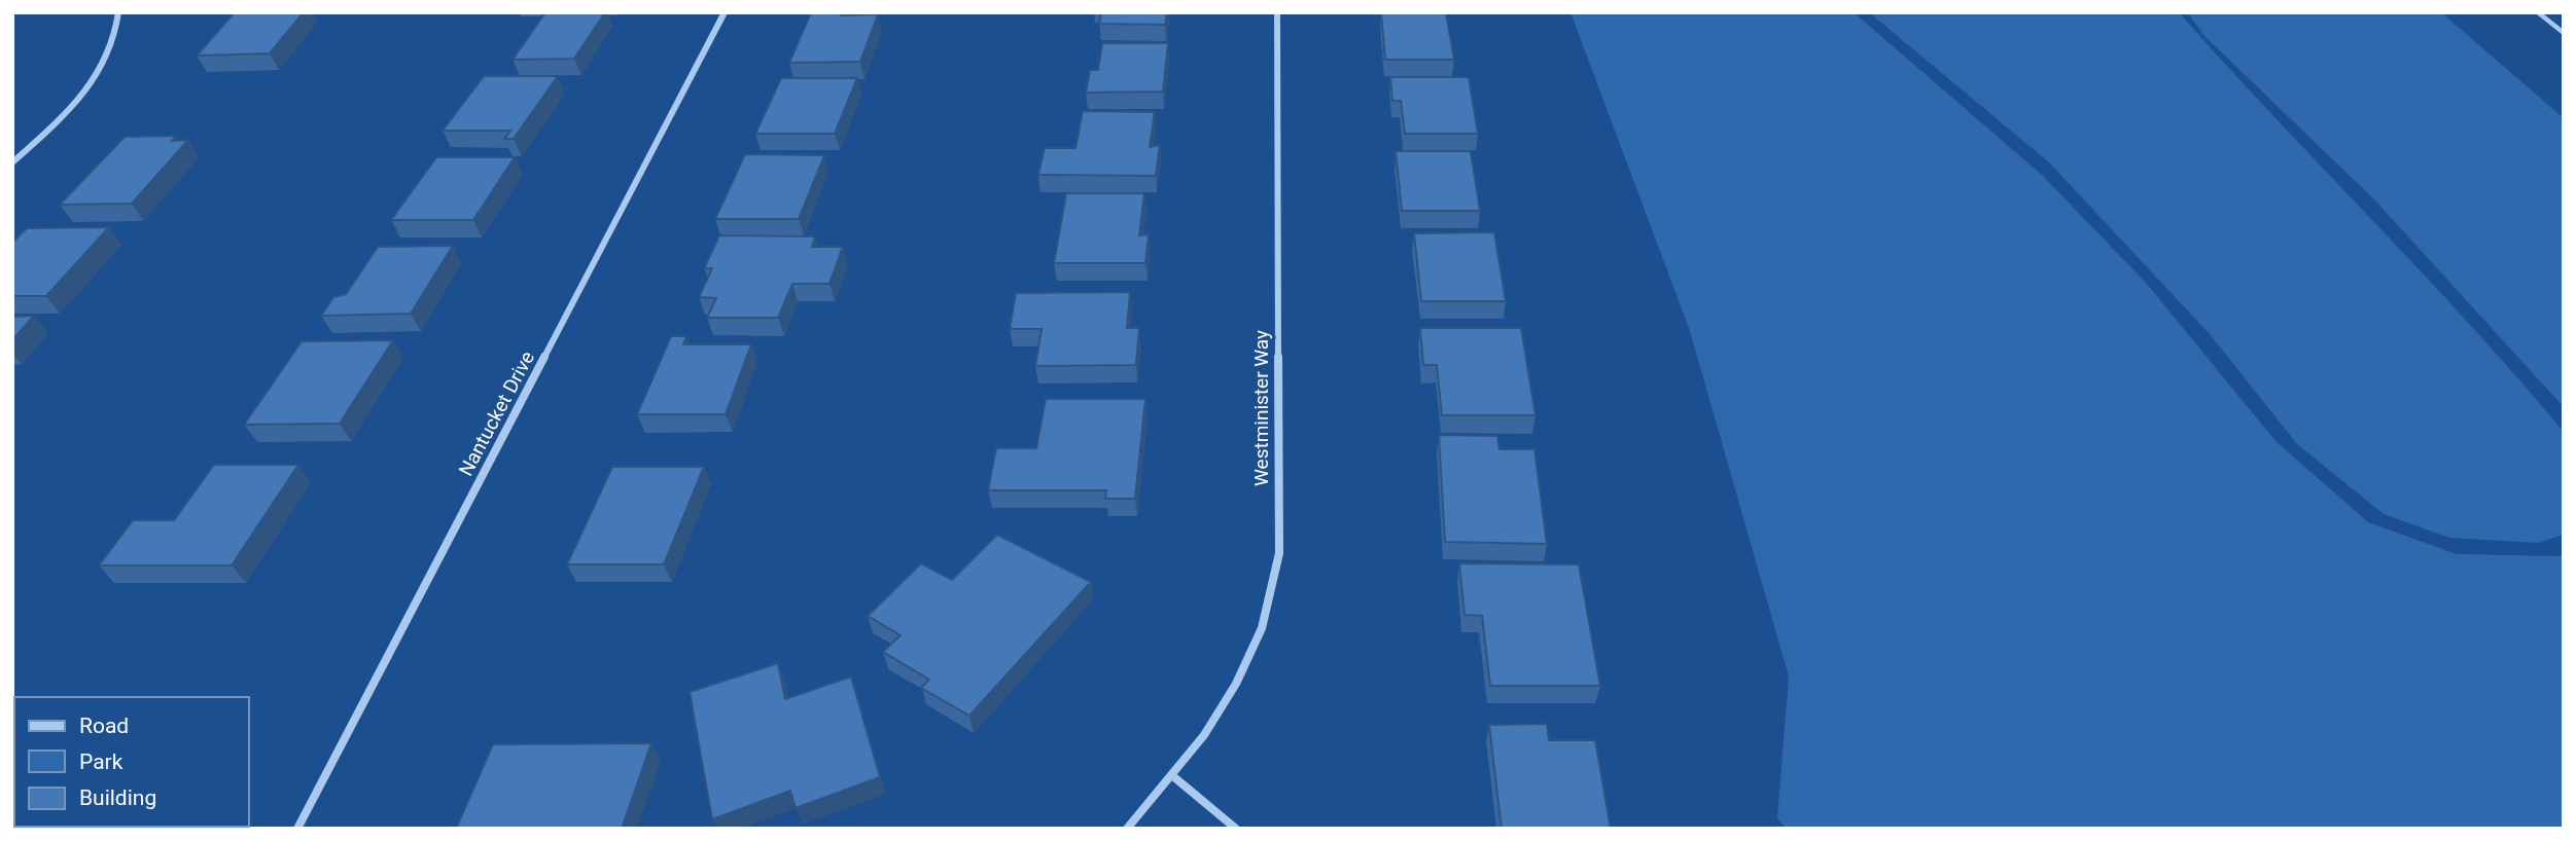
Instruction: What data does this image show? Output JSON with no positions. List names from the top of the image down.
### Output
{
  "streets": {
    "street": ["Westminister Way", "Nantucket Drive"]
  },
  "legend": ["Road", "Park", "Building"]
}
